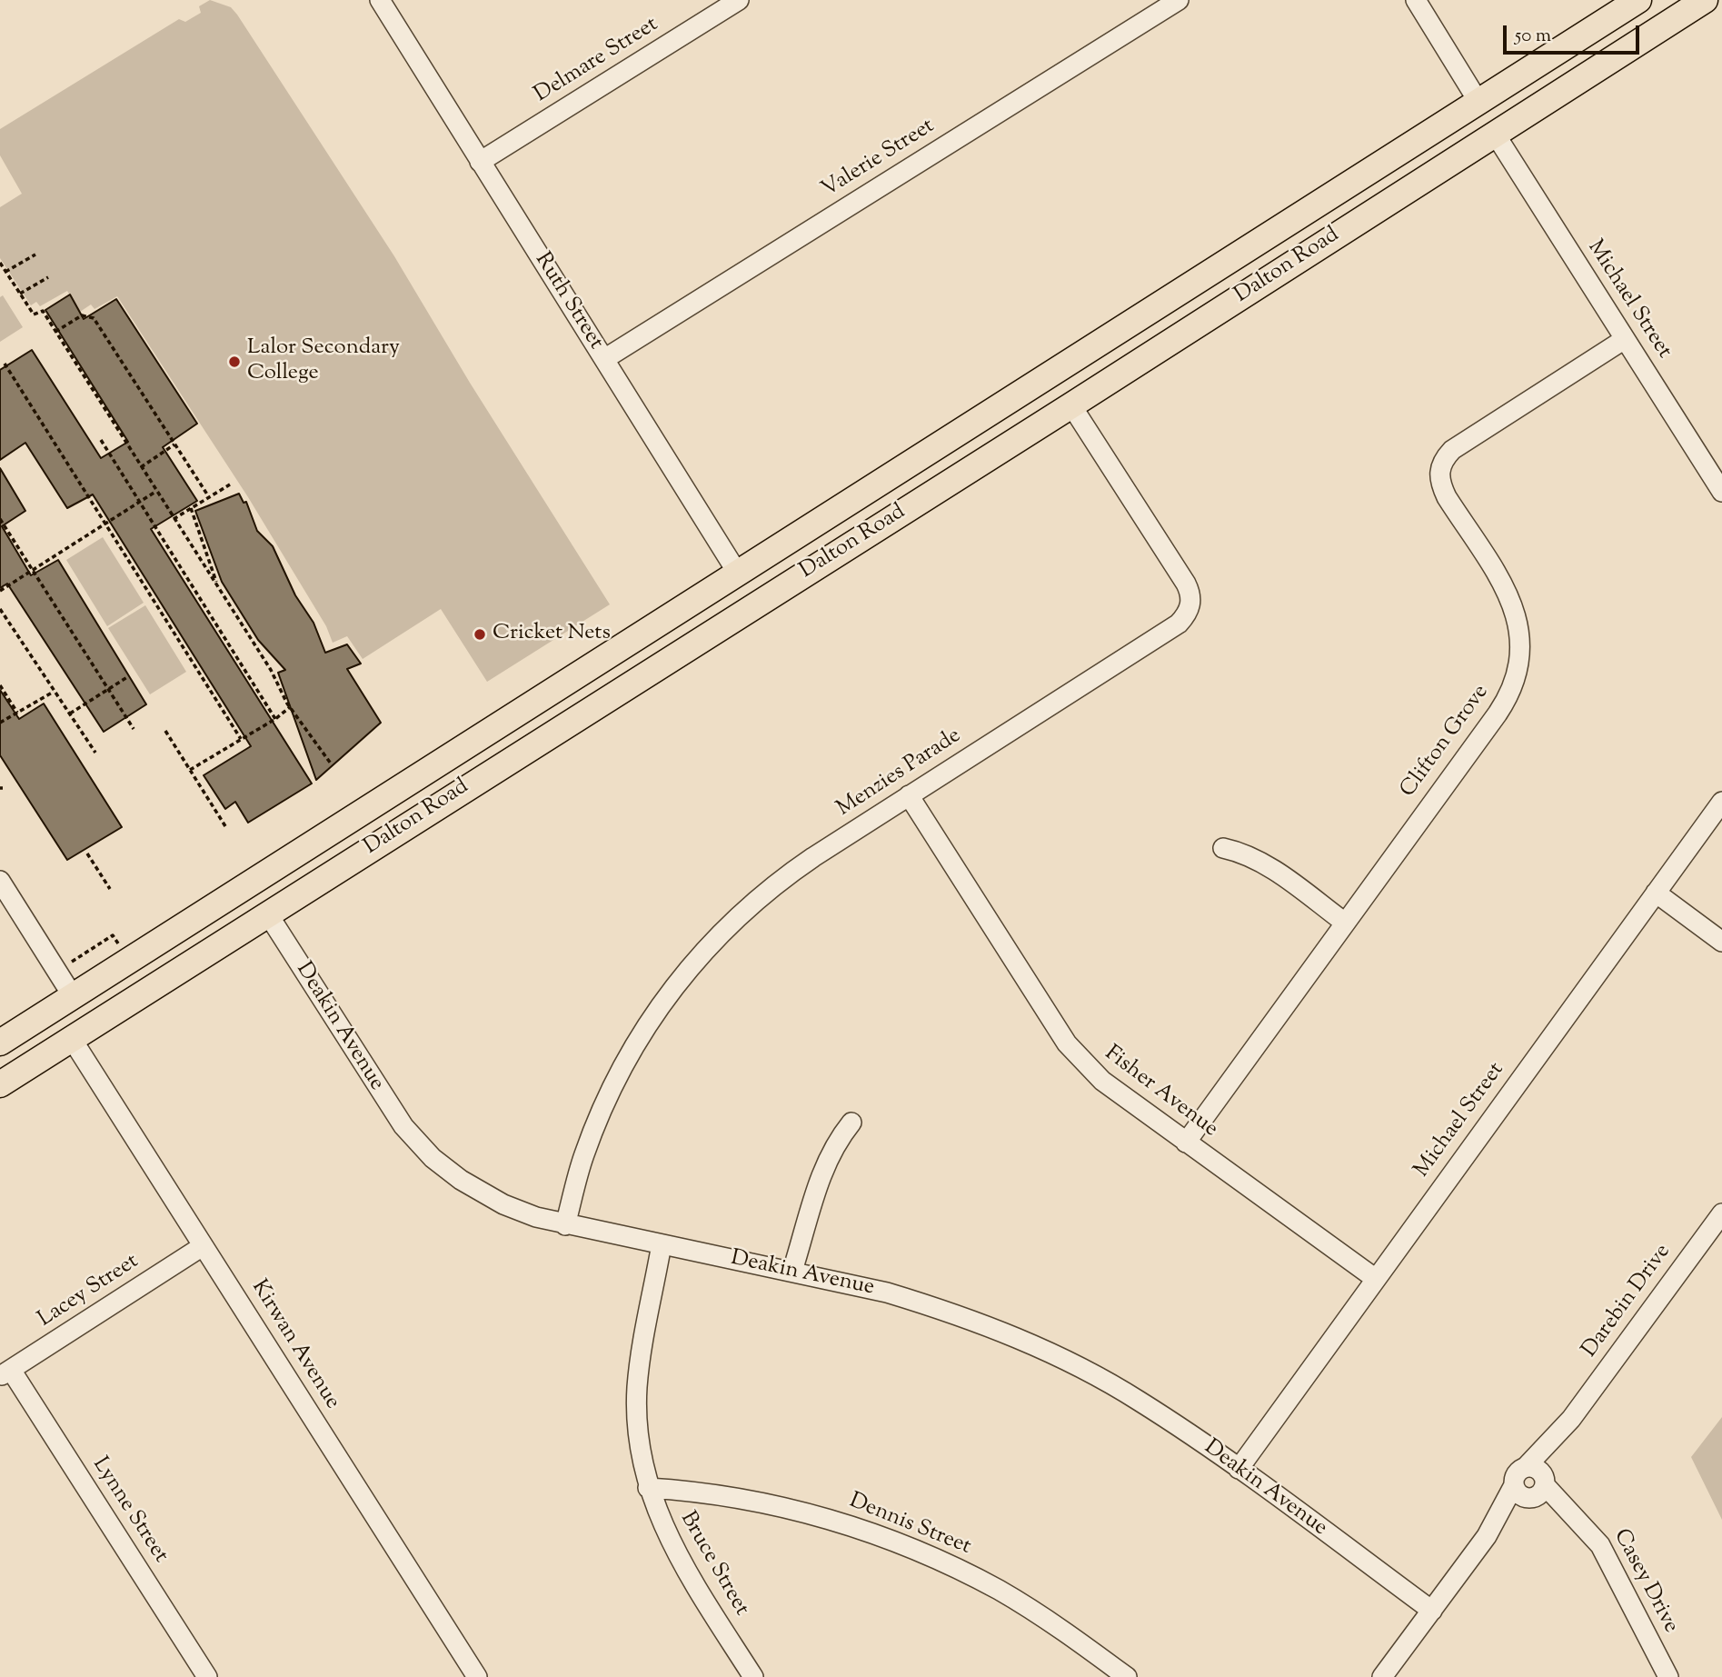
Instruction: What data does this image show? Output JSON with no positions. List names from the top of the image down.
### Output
{
  "streets": {
    "main road": ["Dalton Road", "Ruth Street", "Deakin Avenue"],
    "street": [
      "Delmare Street",
      "Valerie Street",
      "Michael Street",
      "Clifton Grove",
      "Menzies Parade",
      "Fisher Avenue",
      "Lacey Street",
      "Darebin Drive",
      "Kirwan Avenue",
      "Lynne Street",
      "Dennis Street",
      "Bruce Street",
      "Casey Drive"
    ]
  },
  "crossings": [
    ["Delmare Street", "Ruth Street"],
    ["Valerie Street", "Ruth Street"],
    ["Dalton Road", "Michael Street"],
    ["Dalton Road", "Ruth Street"],
    ["Dalton Road", "Menzies Parade"],
    ["Dalton Road", "Deakin Avenue"],
    ["Dalton Road", "Kirwan Avenue"],
    ["Michael Street", "Clifton Grove"],
    ["Michael Street", "Deakin Avenue"],
    ["Michael Street", "Fisher Avenue"],
    ["Clifton Grove", "Fisher Avenue"],
    ["Menzies Parade", "Deakin Avenue"],
    ["Menzies Parade", "Fisher Avenue"],
    ["Deakin Avenue", "Darebin Drive"],
    ["Deakin Avenue", "Bruce Street"],
    ["Lacey Street", "Kirwan Avenue"],
    ["Lacey Street", "Lynne Street"],
    ["Darebin Drive", "Casey Drive"],
    ["Dennis Street", "Bruce Street"]
  ],
  "places": ["Lalor Secondary College", "Cricket Nets"],
  "scale_bar": "50 m"
}
